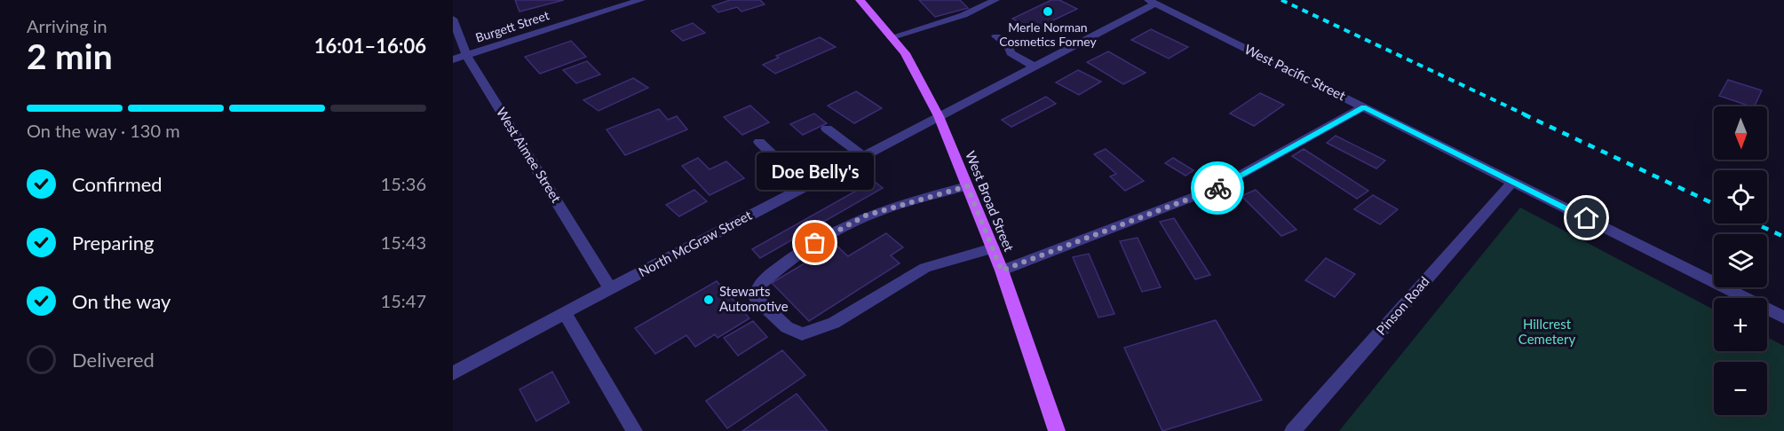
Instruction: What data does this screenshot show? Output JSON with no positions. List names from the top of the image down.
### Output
{
  "streets": {
    "main road": ["West Broad Street"],
    "street": [
      "Burgett Street",
      "West Pacific Street",
      "West Aimee Street",
      "North McGraw Street",
      "Pinson Road"
    ]
  },
  "crossings": [
    ["Burgett Street", "West Aimee Street"],
    ["West Pacific Street", "North McGraw Street"],
    ["West Pacific Street", "Pinson Road"],
    ["West Aimee Street", "North McGraw Street"],
    ["West Broad Street", "North McGraw Street"]
  ],
  "parks": ["Hillcrest Cemetery"],
  "places": ["Merle Norman Cosmetics Forney", "Doe Belly's", "Stewarts Automotive"],
  "north": "bottom",
  "page": {
    "heading": ["2 min", "Arriving in", "16:01–16:06"],
    "bar": "On the way · 130 m",
    "map_buttons": ["+", "−"],
    "bubble": "Doe Belly's",
    "list": [
      ["Confirmed", "15:36"],
      ["Preparing", "15:43"],
      ["On the way", "15:47"],
      "Delivered"
    ]
  }
}
